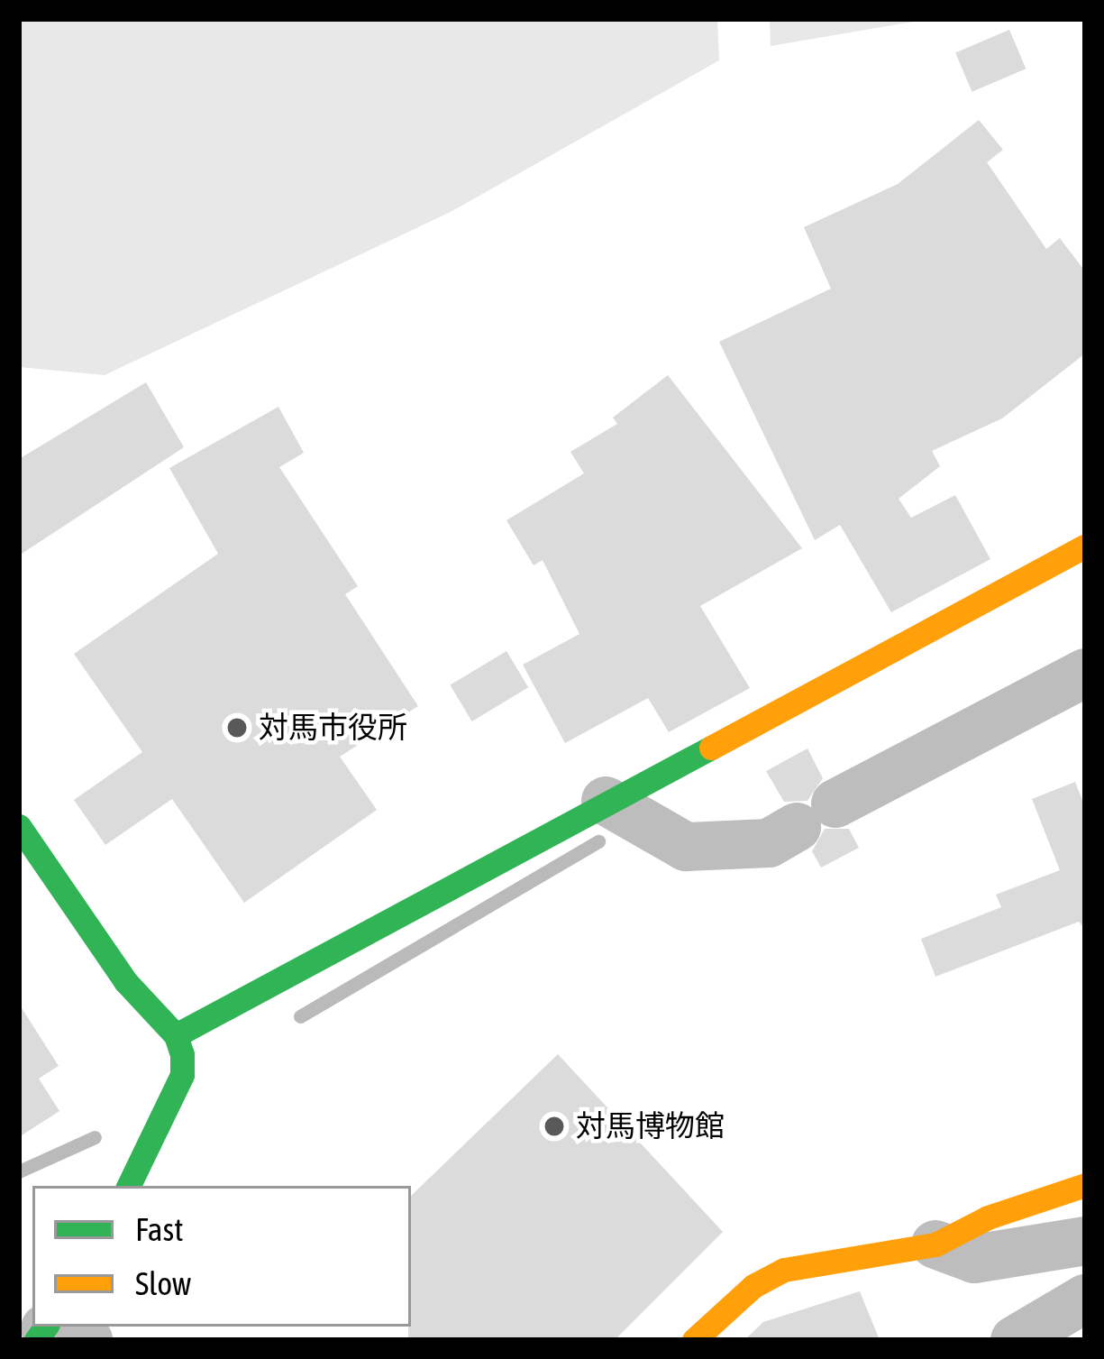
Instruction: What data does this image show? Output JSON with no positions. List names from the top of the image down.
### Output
{
  "places": ["対馬市役所", "対馬博物館"],
  "legend": ["Fast", "Slow"]
}
